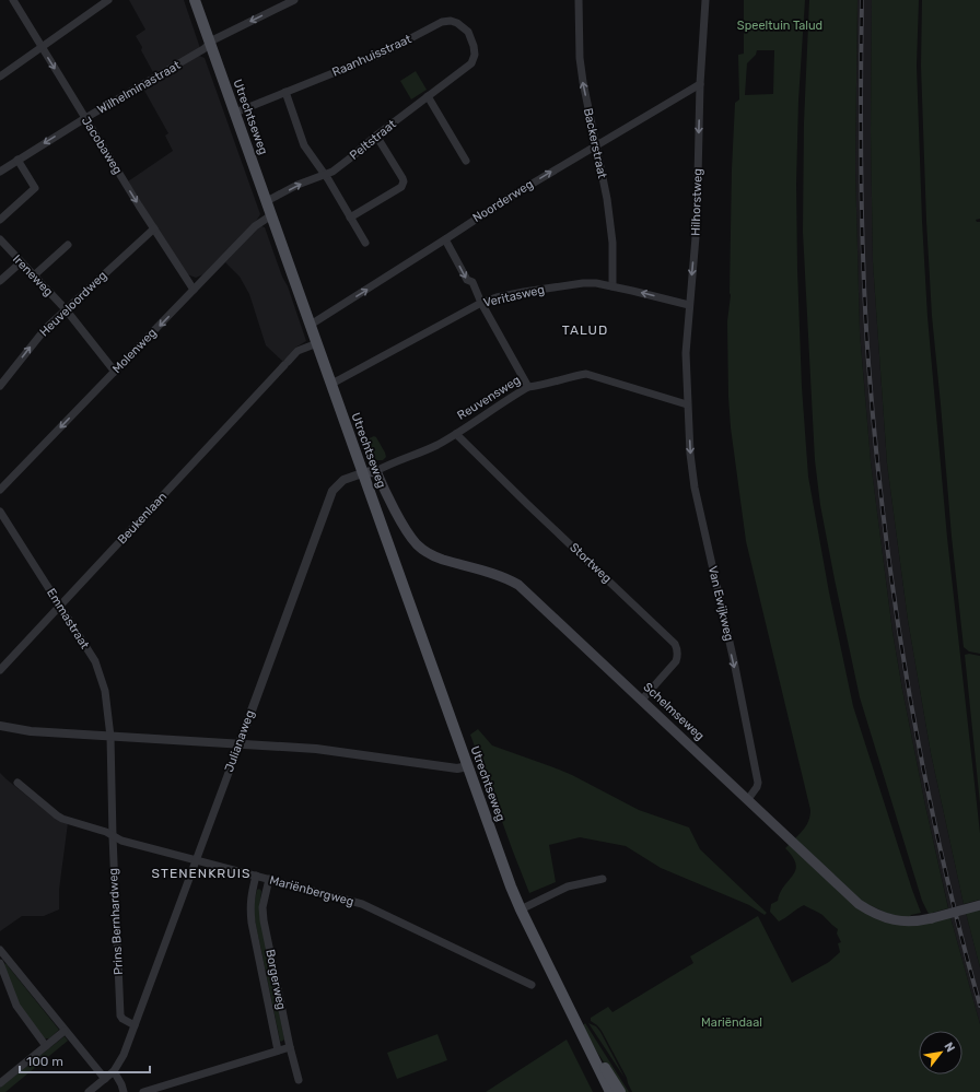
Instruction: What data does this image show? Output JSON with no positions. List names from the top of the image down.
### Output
{
  "streets": {
    "main road": ["Utrechtseweg", "Reuvensweg", "Schelmseweg"],
    "street": [
      "Raanhuisstraat",
      "Wilhelminastraat",
      "Peltstraat",
      "Backerstraat",
      "Jacobaweg",
      "Noorderweg",
      "Hilhorstweg",
      "Ireneweg",
      "Veritasweg",
      "Heuveloordweg",
      "Molenweg",
      "Beukenlaan",
      "Stortweg",
      "Van Ewijkweg",
      "Emmastraat",
      "Julianaweg",
      "Mariënbergweg",
      "Prins Bernhardweg",
      "Borgerweg"
    ]
  },
  "crossings": [
    ["Raanhuisstraat", "Utrechtseweg"],
    ["Raanhuisstraat", "Peltstraat"],
    ["Wilhelminastraat", "Utrechtseweg"],
    ["Wilhelminastraat", "Jacobaweg"],
    ["Utrechtseweg", "Peltstraat"],
    ["Utrechtseweg", "Noorderweg"],
    ["Utrechtseweg", "Veritasweg"],
    ["Utrechtseweg", "Molenweg"],
    ["Utrechtseweg", "Reuvensweg"],
    ["Utrechtseweg", "Beukenlaan"],
    ["Utrechtseweg", "Julianaweg"],
    ["Backerstraat", "Noorderweg"],
    ["Backerstraat", "Veritasweg"],
    ["Jacobaweg", "Heuveloordweg"],
    ["Jacobaweg", "Molenweg"],
    ["Noorderweg", "Hilhorstweg"],
    ["Hilhorstweg", "Veritasweg"],
    ["Hilhorstweg", "Reuvensweg"],
    ["Hilhorstweg", "Van Ewijkweg"],
    ["Ireneweg", "Heuveloordweg"],
    ["Ireneweg", "Molenweg"],
    ["Reuvensweg", "Stortweg"],
    ["Reuvensweg", "Van Ewijkweg"],
    ["Reuvensweg", "Schelmseweg"],
    ["Reuvensweg", "Julianaweg"],
    ["Beukenlaan", "Emmastraat"],
    ["Stortweg", "Schelmseweg"],
    ["Van Ewijkweg", "Schelmseweg"],
    ["Emmastraat", "Prins Bernhardweg"],
    ["Julianaweg", "Mariënbergweg"],
    ["Julianaweg", "Prins Bernhardweg"],
    ["Mariënbergweg", "Prins Bernhardweg"],
    ["Mariënbergweg", "Borgerweg"]
  ],
  "one_way": [
    "Wilhelminastraat",
    "Backerstraat",
    "Jacobaweg",
    "Noorderweg",
    "Hilhorstweg",
    "Heuveloordweg",
    "Molenweg",
    "Van Ewijkweg"
  ],
  "districts": ["TALUD", "STENENKRUIS"],
  "parks": ["Speeltuin Talud", "Mariëndaal"],
  "scale_bar": "100 m",
  "north": "top right"
}
